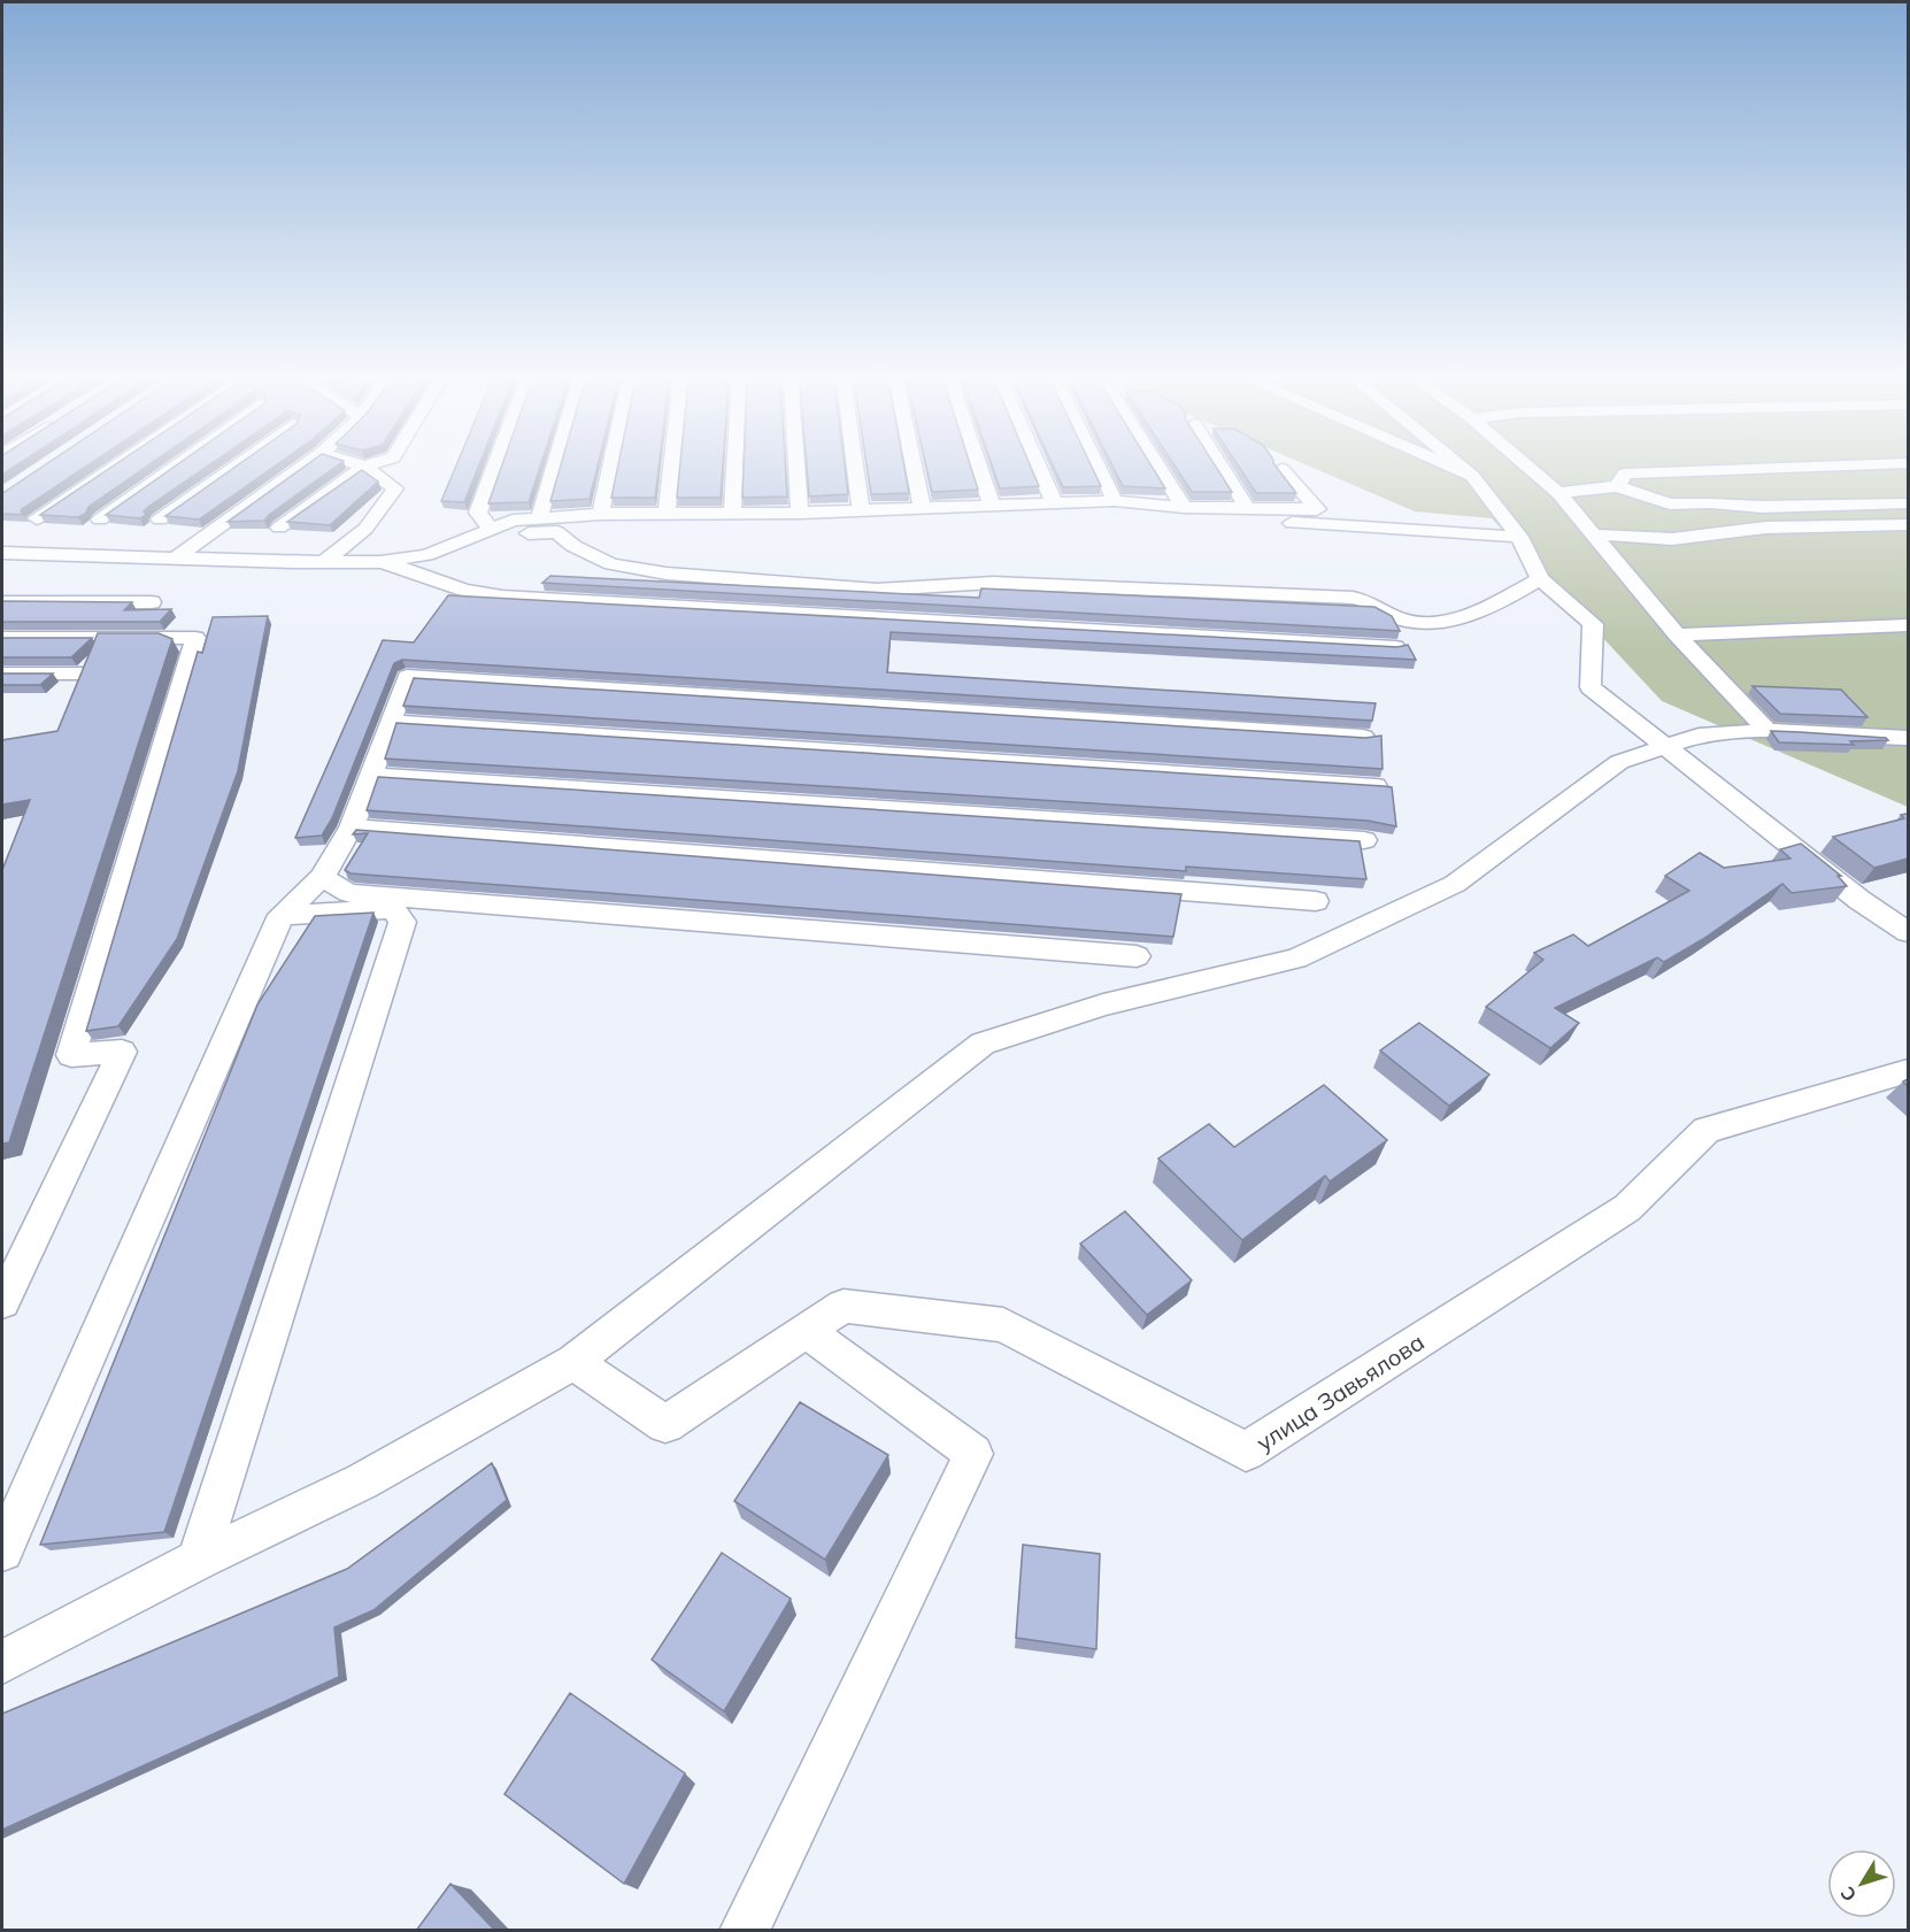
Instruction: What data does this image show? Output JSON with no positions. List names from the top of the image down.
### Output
{
  "streets": {
    "street": ["улица Завьялова"]
  },
  "north": "bottom left"
}
